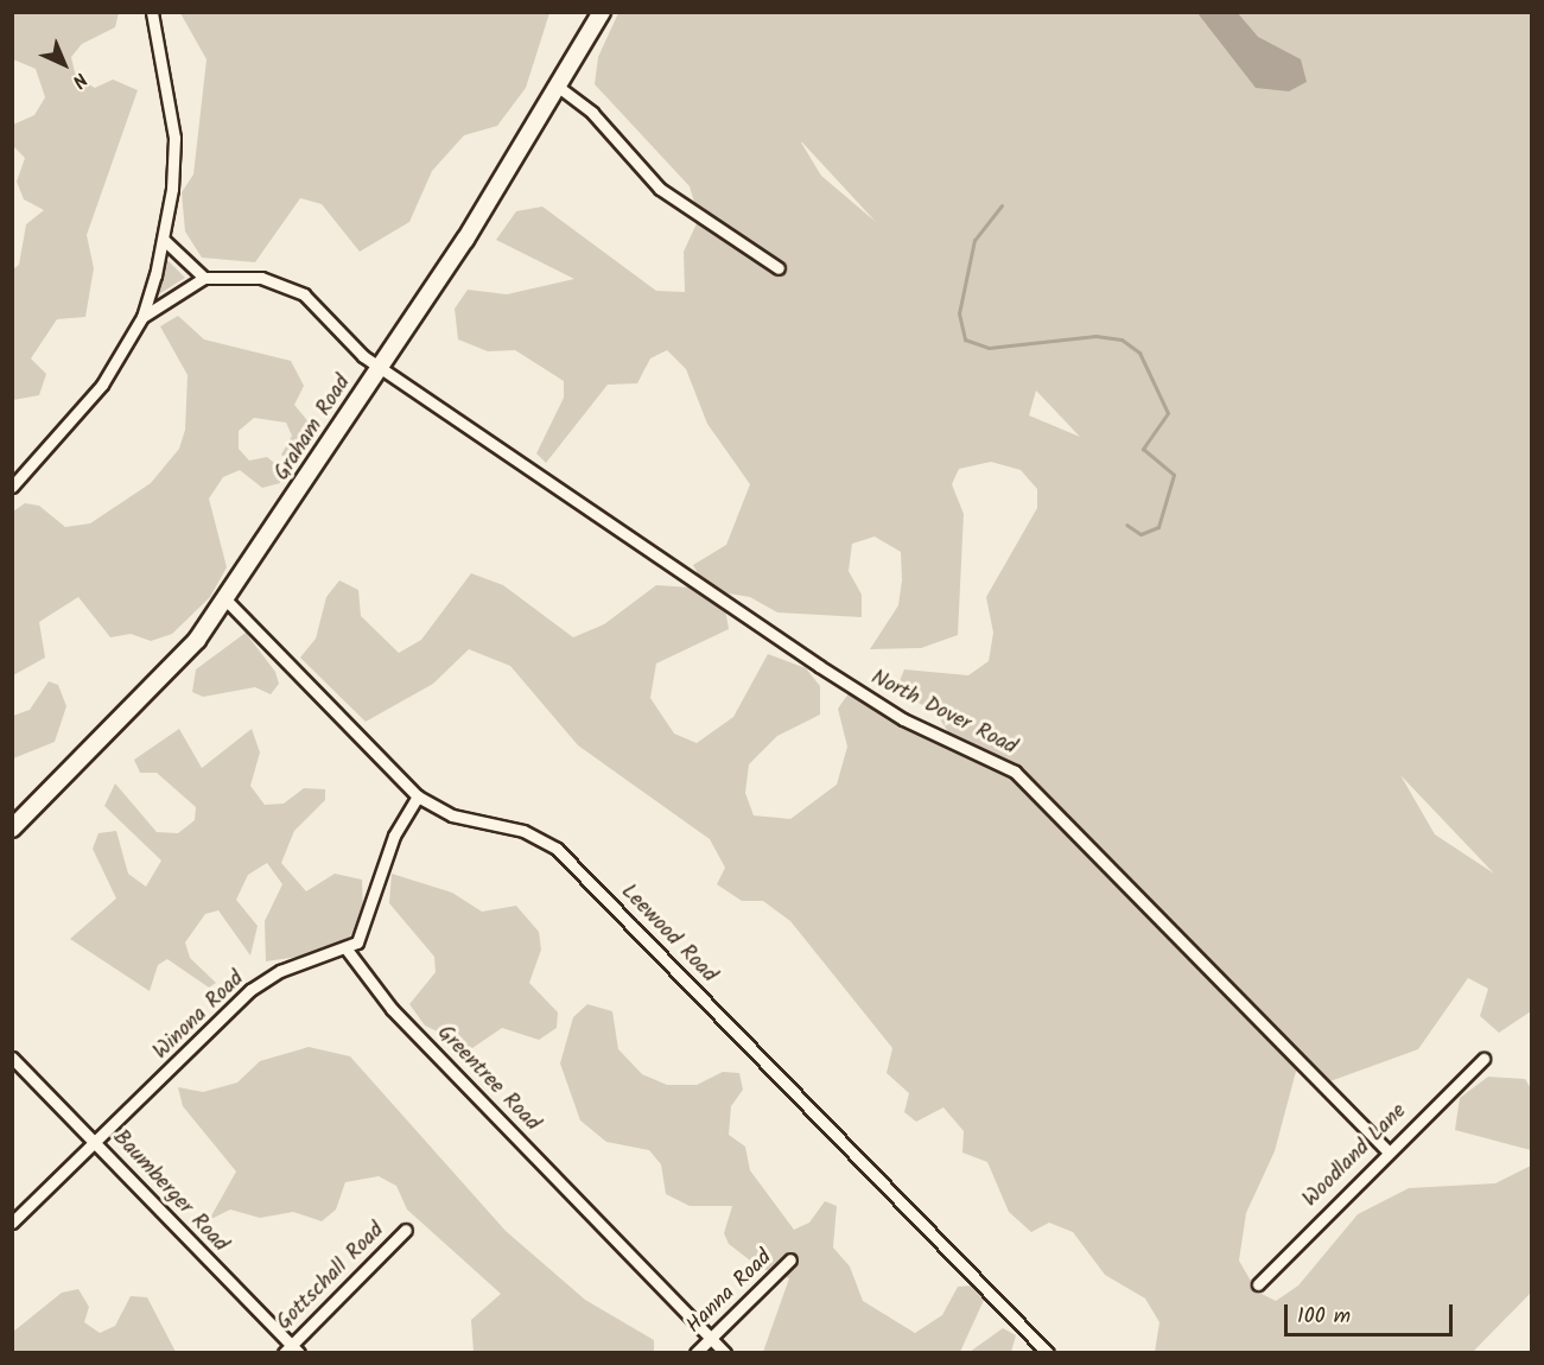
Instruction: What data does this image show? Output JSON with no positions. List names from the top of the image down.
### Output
{
  "streets": {
    "main road": ["Graham Road"],
    "street": [
      "North Dover Road",
      "Leewood Road",
      "Winona Road",
      "Greentree Road",
      "Woodland Lane",
      "Baumberger Road",
      "Gottschall Road",
      "Hanna Road"
    ]
  },
  "crossings": [
    ["Graham Road", "North Dover Road"],
    ["Graham Road", "Leewood Road"],
    ["North Dover Road", "Woodland Lane"],
    ["Winona Road", "Greentree Road"],
    ["Winona Road", "Baumberger Road"],
    ["Greentree Road", "Hanna Road"],
    ["Baumberger Road", "Gottschall Road"]
  ],
  "scale_bar": "100 m",
  "north": "bottom right"
}
